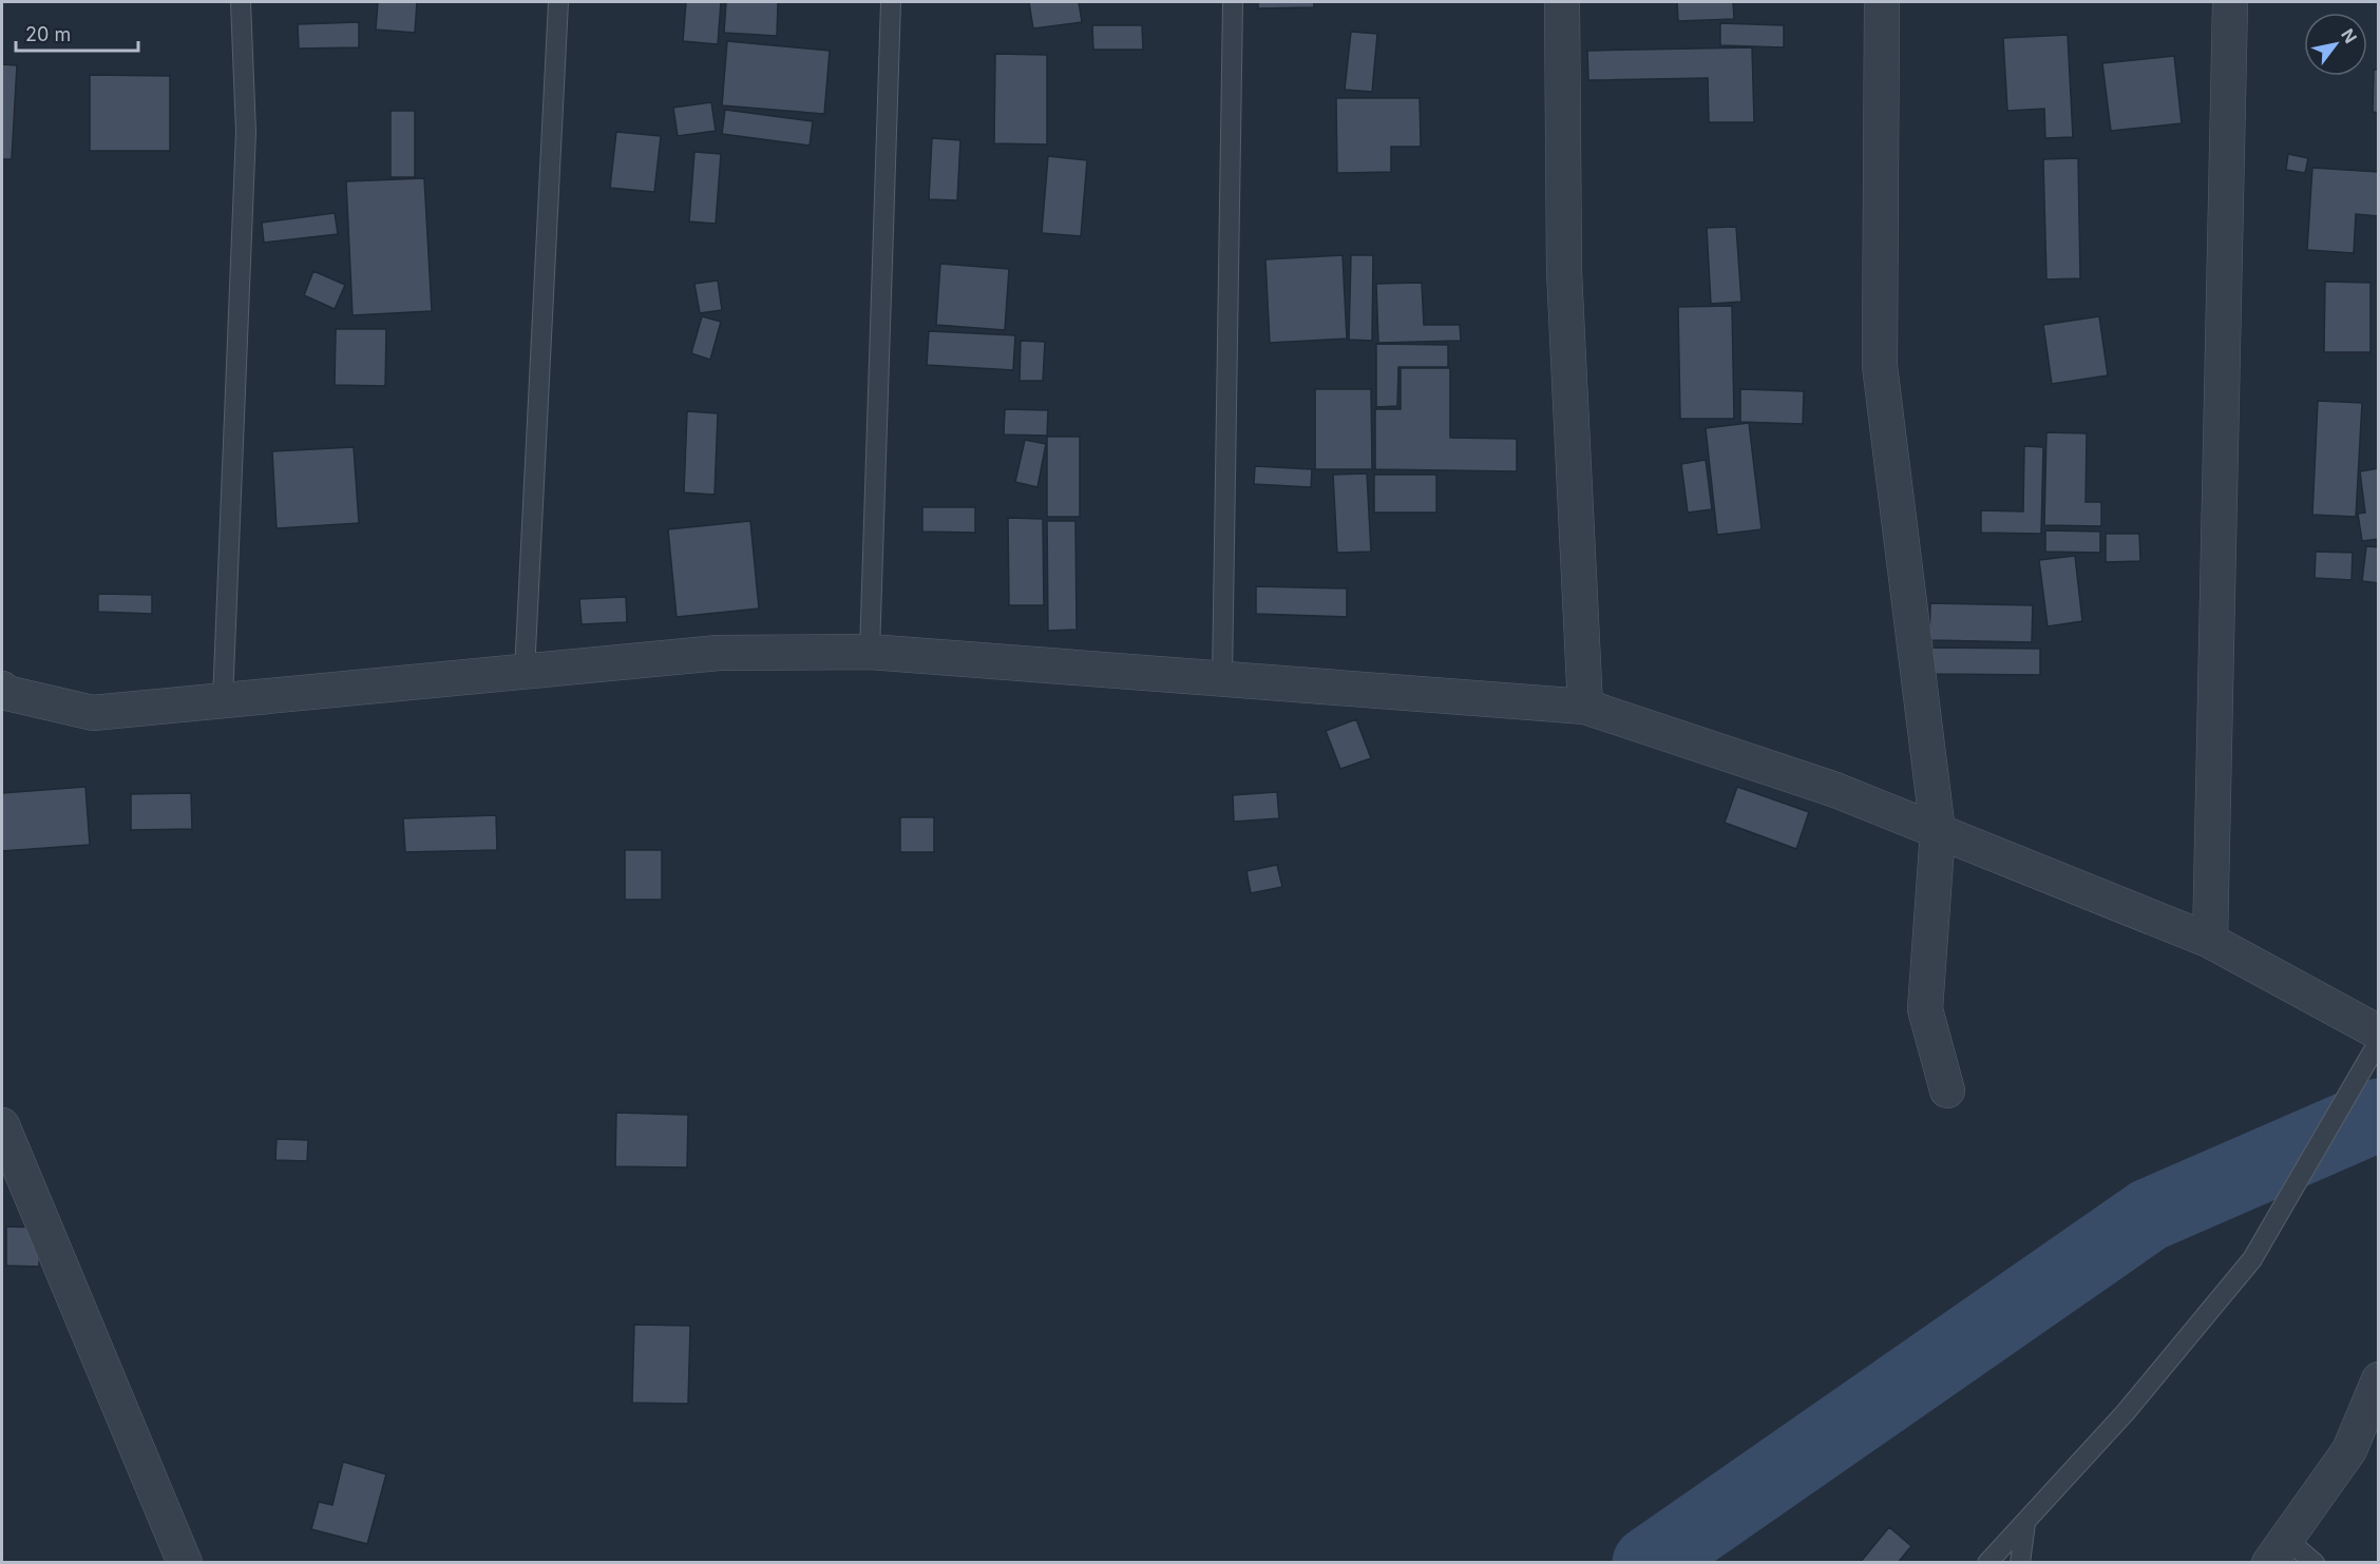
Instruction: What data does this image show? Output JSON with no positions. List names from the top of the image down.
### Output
{
  "scale_bar": "20 m",
  "north": "top right"
}
